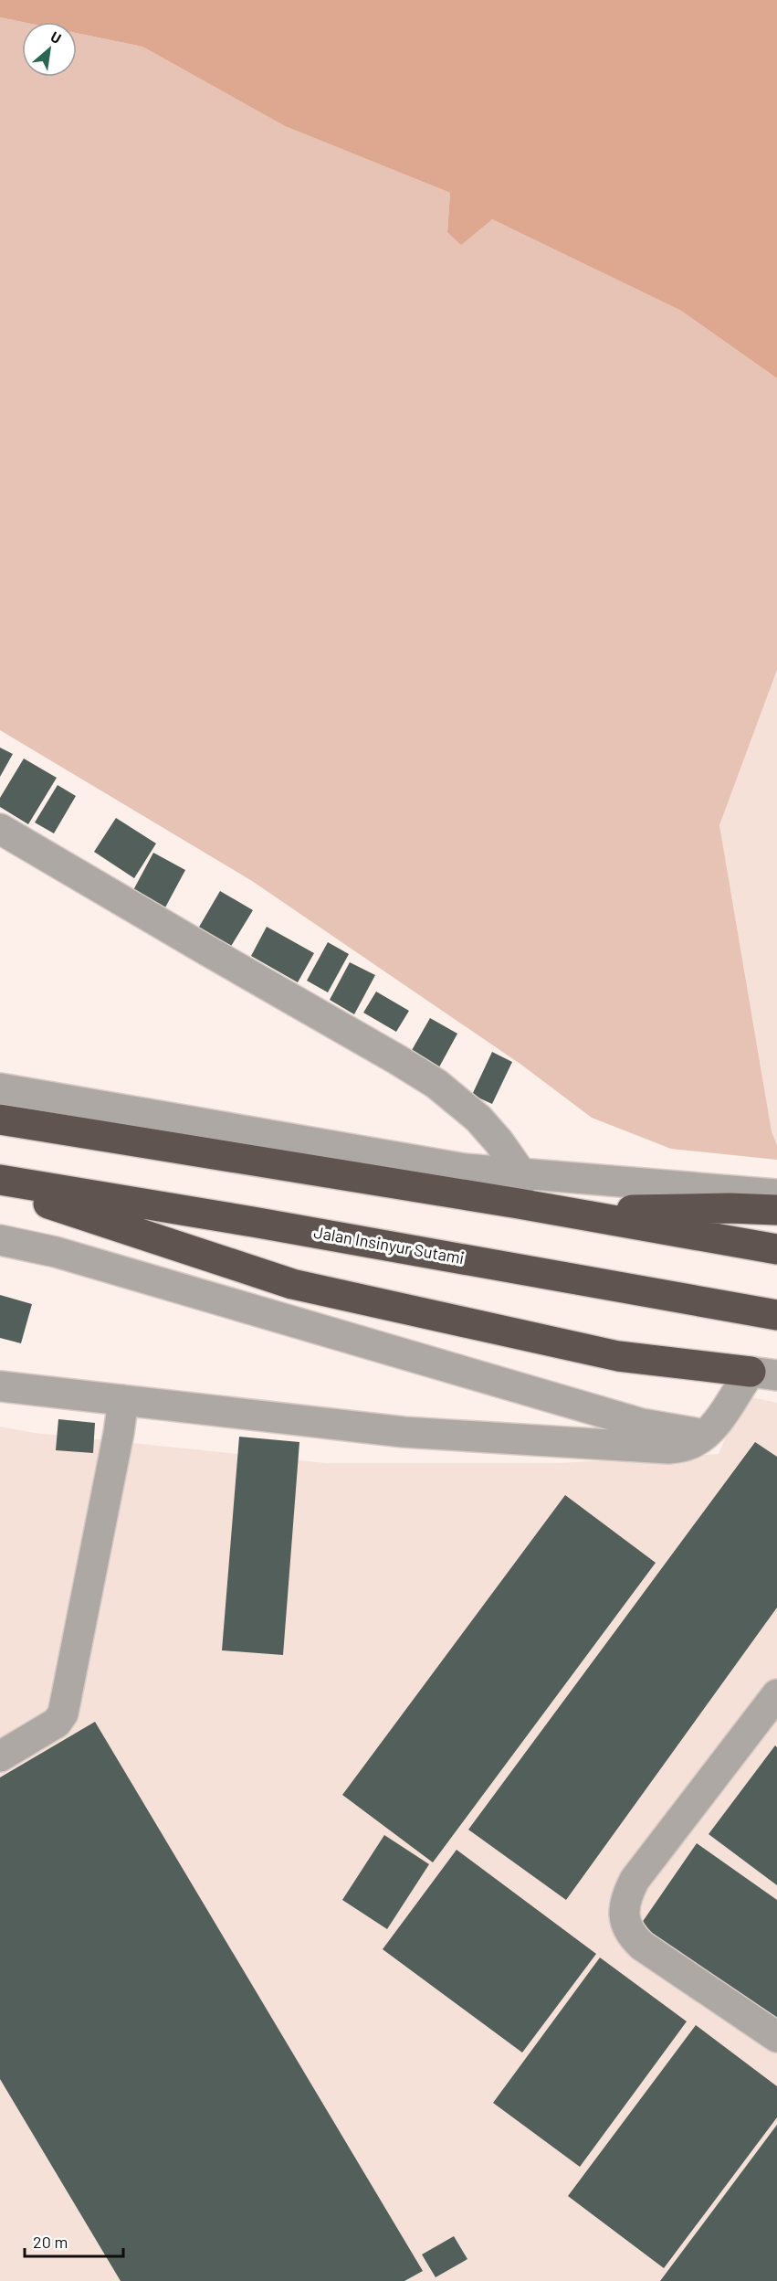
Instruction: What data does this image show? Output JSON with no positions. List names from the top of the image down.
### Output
{
  "streets": {
    "highway": ["Jalan Insinyur Sutami"]
  },
  "scale_bar": "20 m",
  "north": "top right"
}
